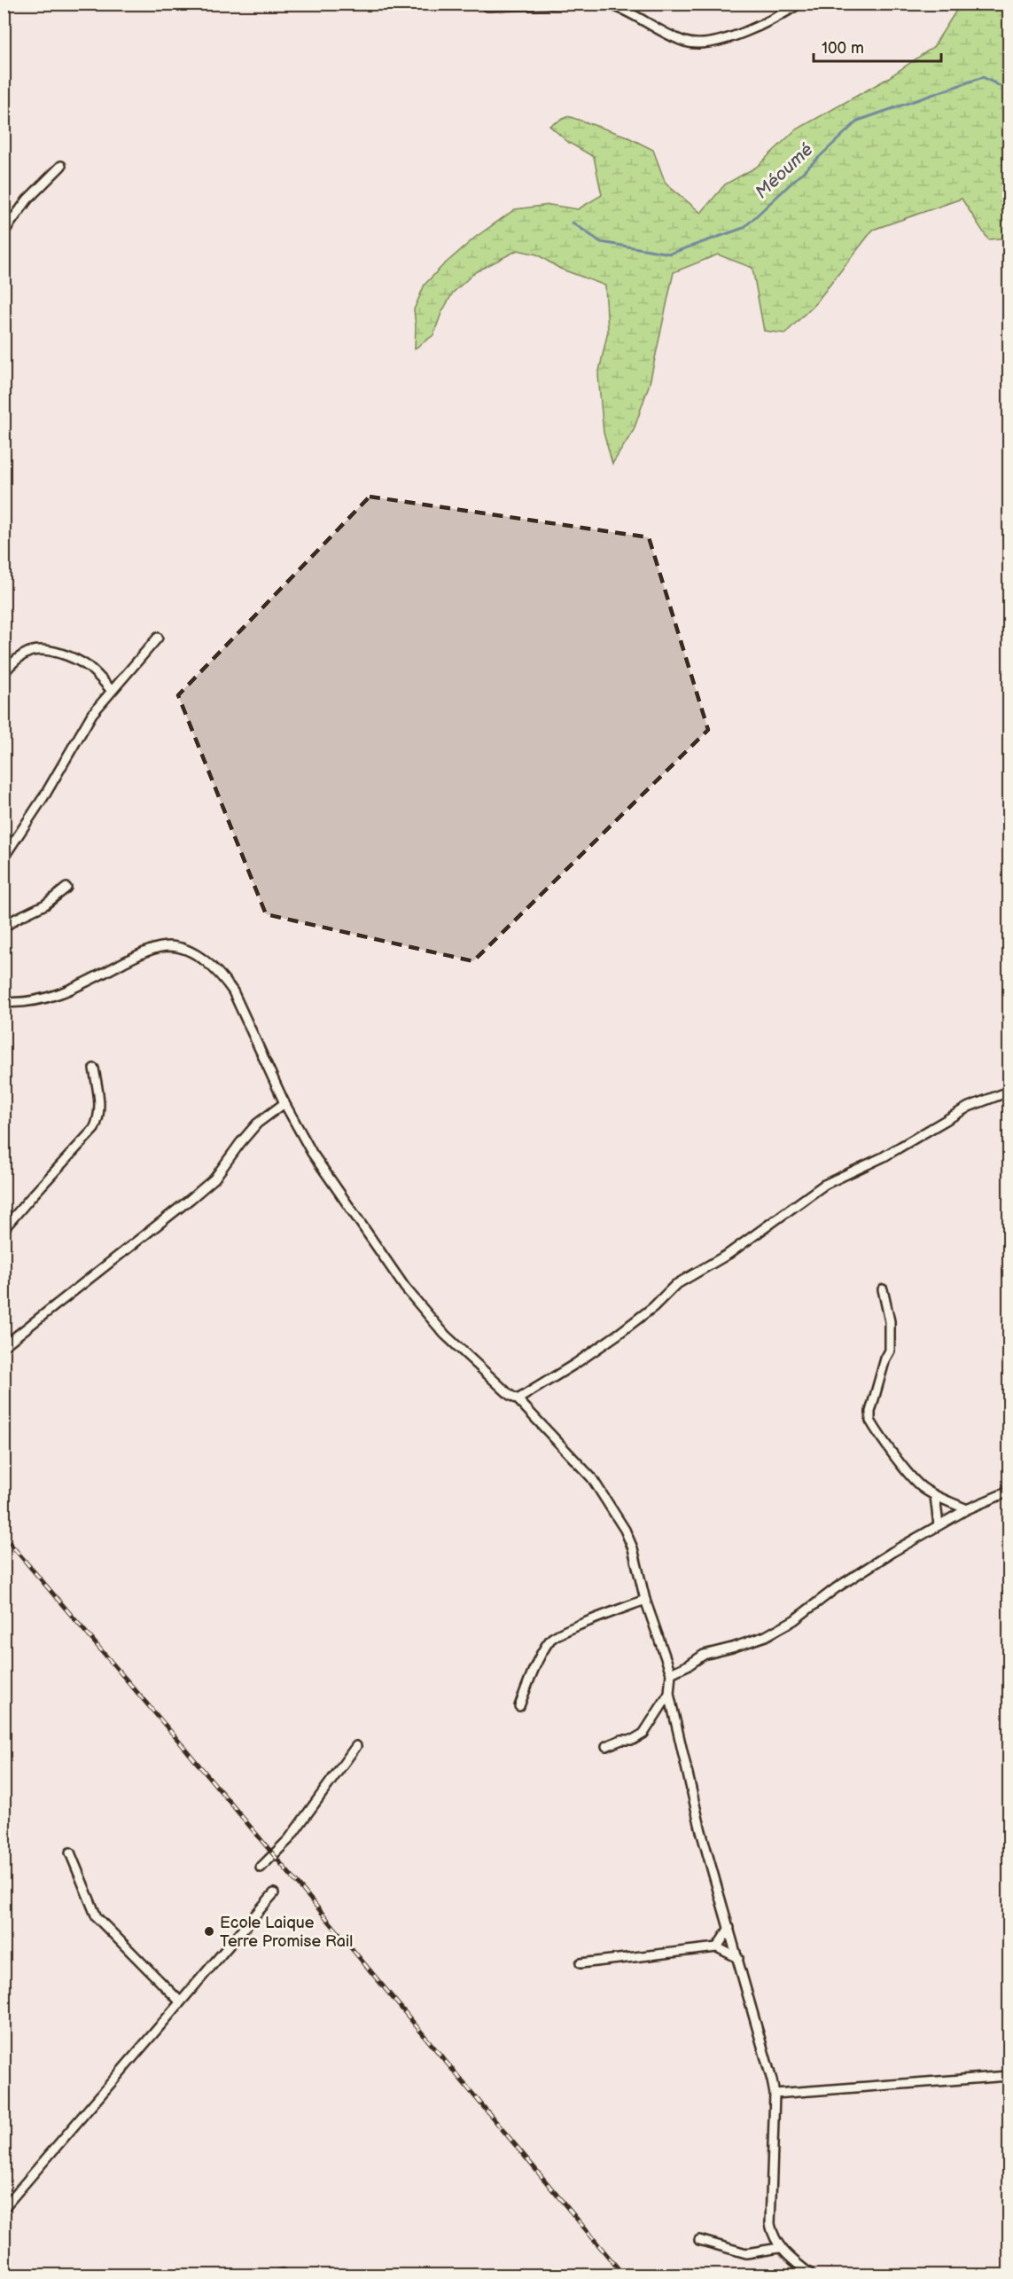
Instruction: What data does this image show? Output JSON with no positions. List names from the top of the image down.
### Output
{
  "water": ["Méoumé"],
  "places": ["Ecole Laique Terre Promise Rail"],
  "scale_bar": "100 m"
}
